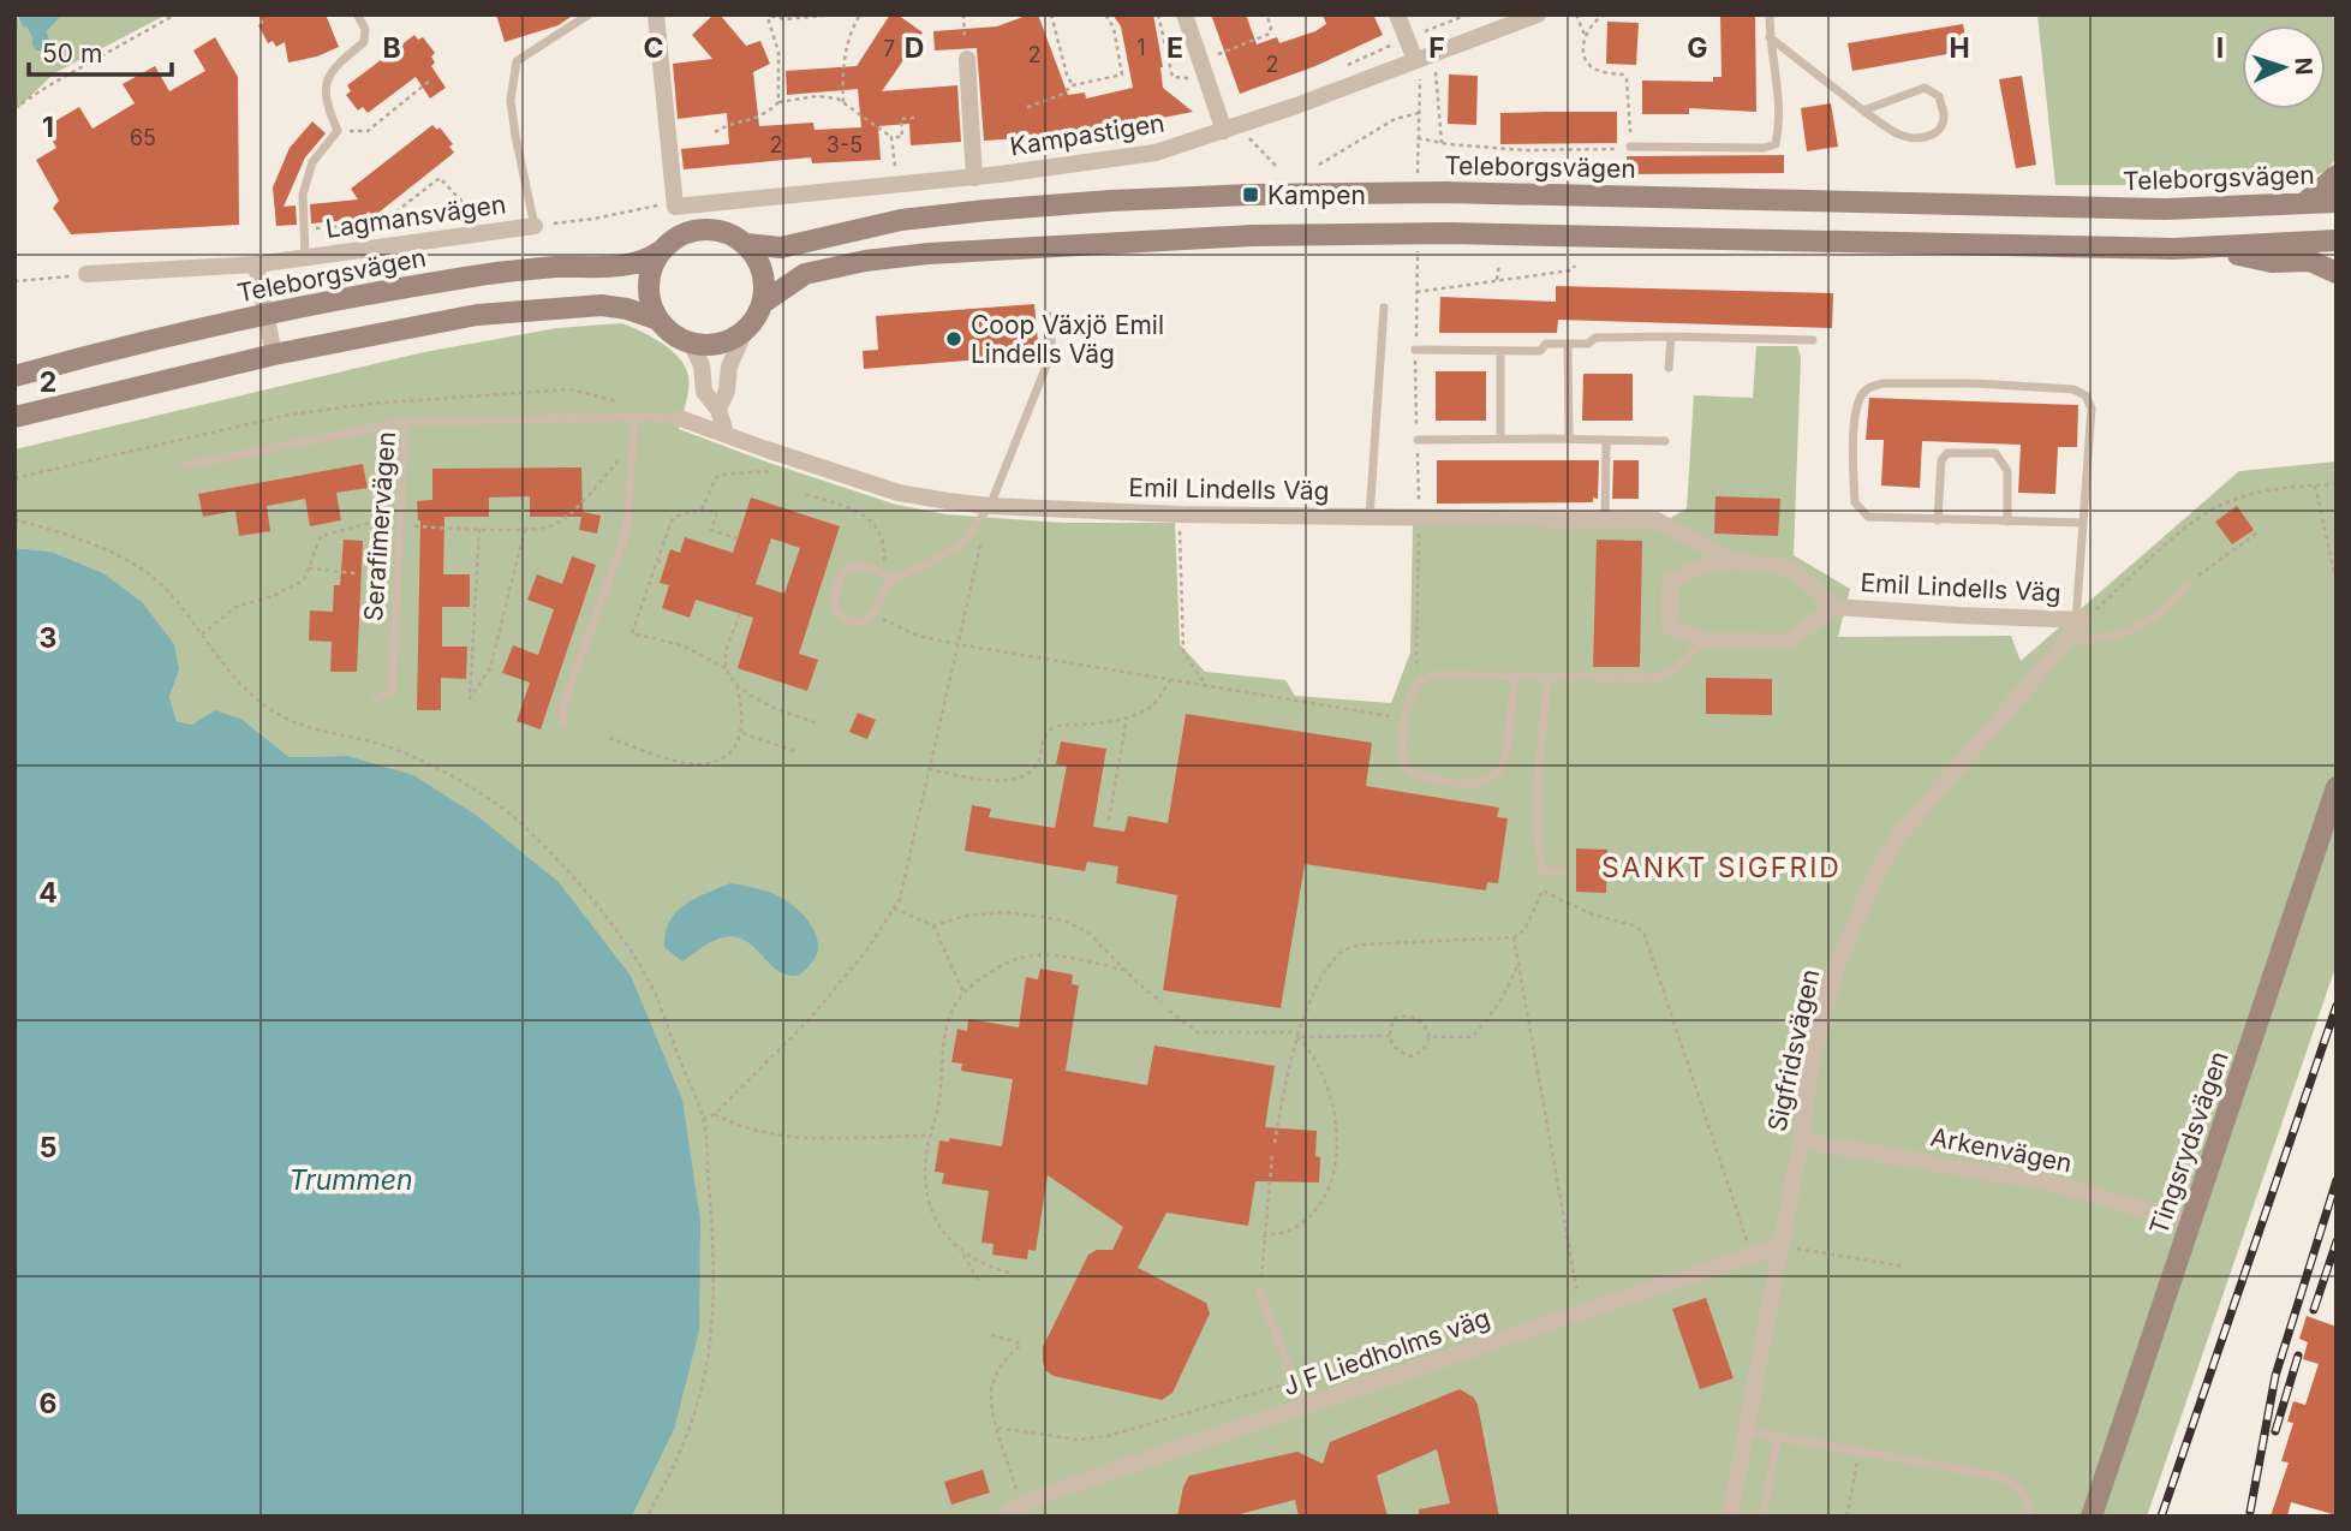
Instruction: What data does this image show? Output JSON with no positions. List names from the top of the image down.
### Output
{
  "streets": {
    "main road": ["Teleborgsvägen", "Tingsrydsvägen"],
    "street": [
      "Kampastigen",
      "Lagmansvägen",
      "Emil Lindells Väg",
      "Sigfridsvägen",
      "Arkenvägen",
      "J F Liedholms väg"
    ],
    "lane": ["Serafimervägen"]
  },
  "crossings": [
    ["Emil Lindells Väg", "Serafimervägen"],
    ["Emil Lindells Väg", "Sigfridsvägen"],
    ["Sigfridsvägen", "Arkenvägen"],
    ["Sigfridsvägen", "J F Liedholms väg"],
    ["Tingsrydsvägen", "Arkenvägen"]
  ],
  "districts": ["SANKT SIGFRID"],
  "water": ["Trummen"],
  "places": {
    "transit": ["Kampen"],
    "other": ["Coop Växjö Emil Lindells Väg"]
  },
  "house_numbers": [
    "1",
    "7",
    "2",
    "2",
    "65",
    "2",
    "3-5"
  ],
  "scale_bar": "50 m",
  "north": "right",
  "grid": {
    "columns": [
      "B",
      "C",
      "D",
      "E",
      "F",
      "G",
      "H",
      "I"
    ],
    "rows": [
      "1",
      "2",
      "3",
      "4",
      "5",
      "6"
    ]
  }
}
